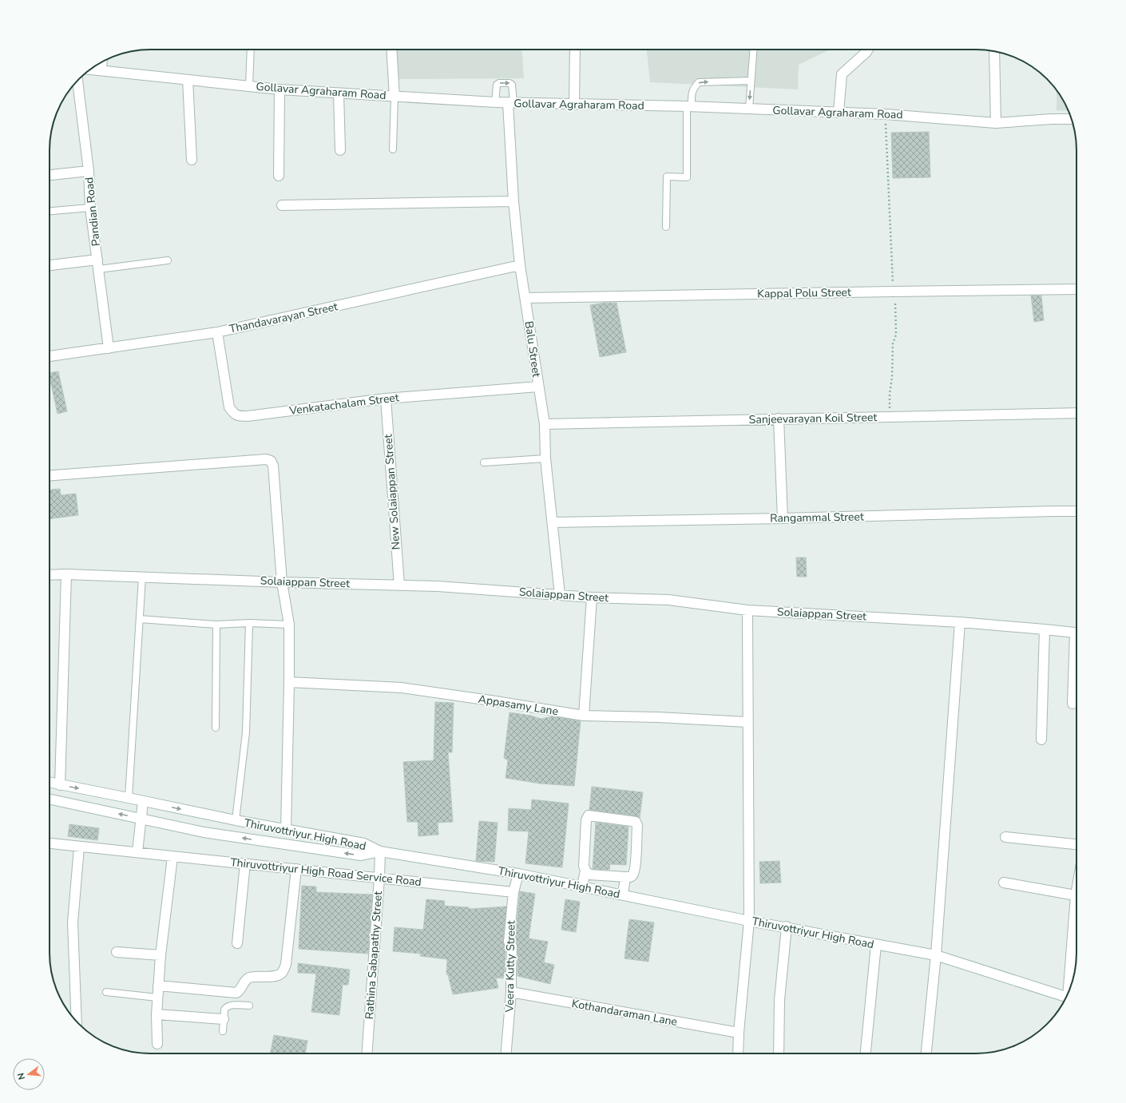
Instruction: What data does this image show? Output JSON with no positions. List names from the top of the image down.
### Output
{
  "streets": {
    "street": [
      "Gollavar Agraharam Road",
      "Pandian Road",
      "Kappal Polu Street",
      "Thandavarayan Street",
      "Balu Street",
      "Venkatachalam Street",
      "Sanjeevarayan Koil Street",
      "New Solaiappan Street",
      "Rangammal Street",
      "Solaiappan Street",
      "Appasamy Lane",
      "Thiruvottriyur High Road",
      "Thiruvottriyur High Road Service Road",
      "Rathina Sabapathy Street",
      "Veera Kutty Street",
      "Kothandaraman Lane"
    ]
  },
  "crossings": [
    ["Gollavar Agraharam Road", "Balu Street"],
    ["Pandian Road", "Thandavarayan Street"],
    ["Kappal Polu Street", "Balu Street"],
    ["Thandavarayan Street", "Balu Street"],
    ["Thandavarayan Street", "Venkatachalam Street"],
    ["Balu Street", "Venkatachalam Street"],
    ["Balu Street", "Sanjeevarayan Koil Street"],
    ["Balu Street", "Rangammal Street"],
    ["Balu Street", "Solaiappan Street"],
    ["Venkatachalam Street", "New Solaiappan Street"],
    ["New Solaiappan Street", "Solaiappan Street"],
    ["Thiruvottriyur High Road", "Rathina Sabapathy Street"],
    ["Thiruvottriyur High Road", "Veera Kutty Street"],
    ["Thiruvottriyur High Road Service Road", "Rathina Sabapathy Street"],
    ["Thiruvottriyur High Road Service Road", "Veera Kutty Street"],
    ["Veera Kutty Street", "Kothandaraman Lane"]
  ],
  "north": "left"
}
